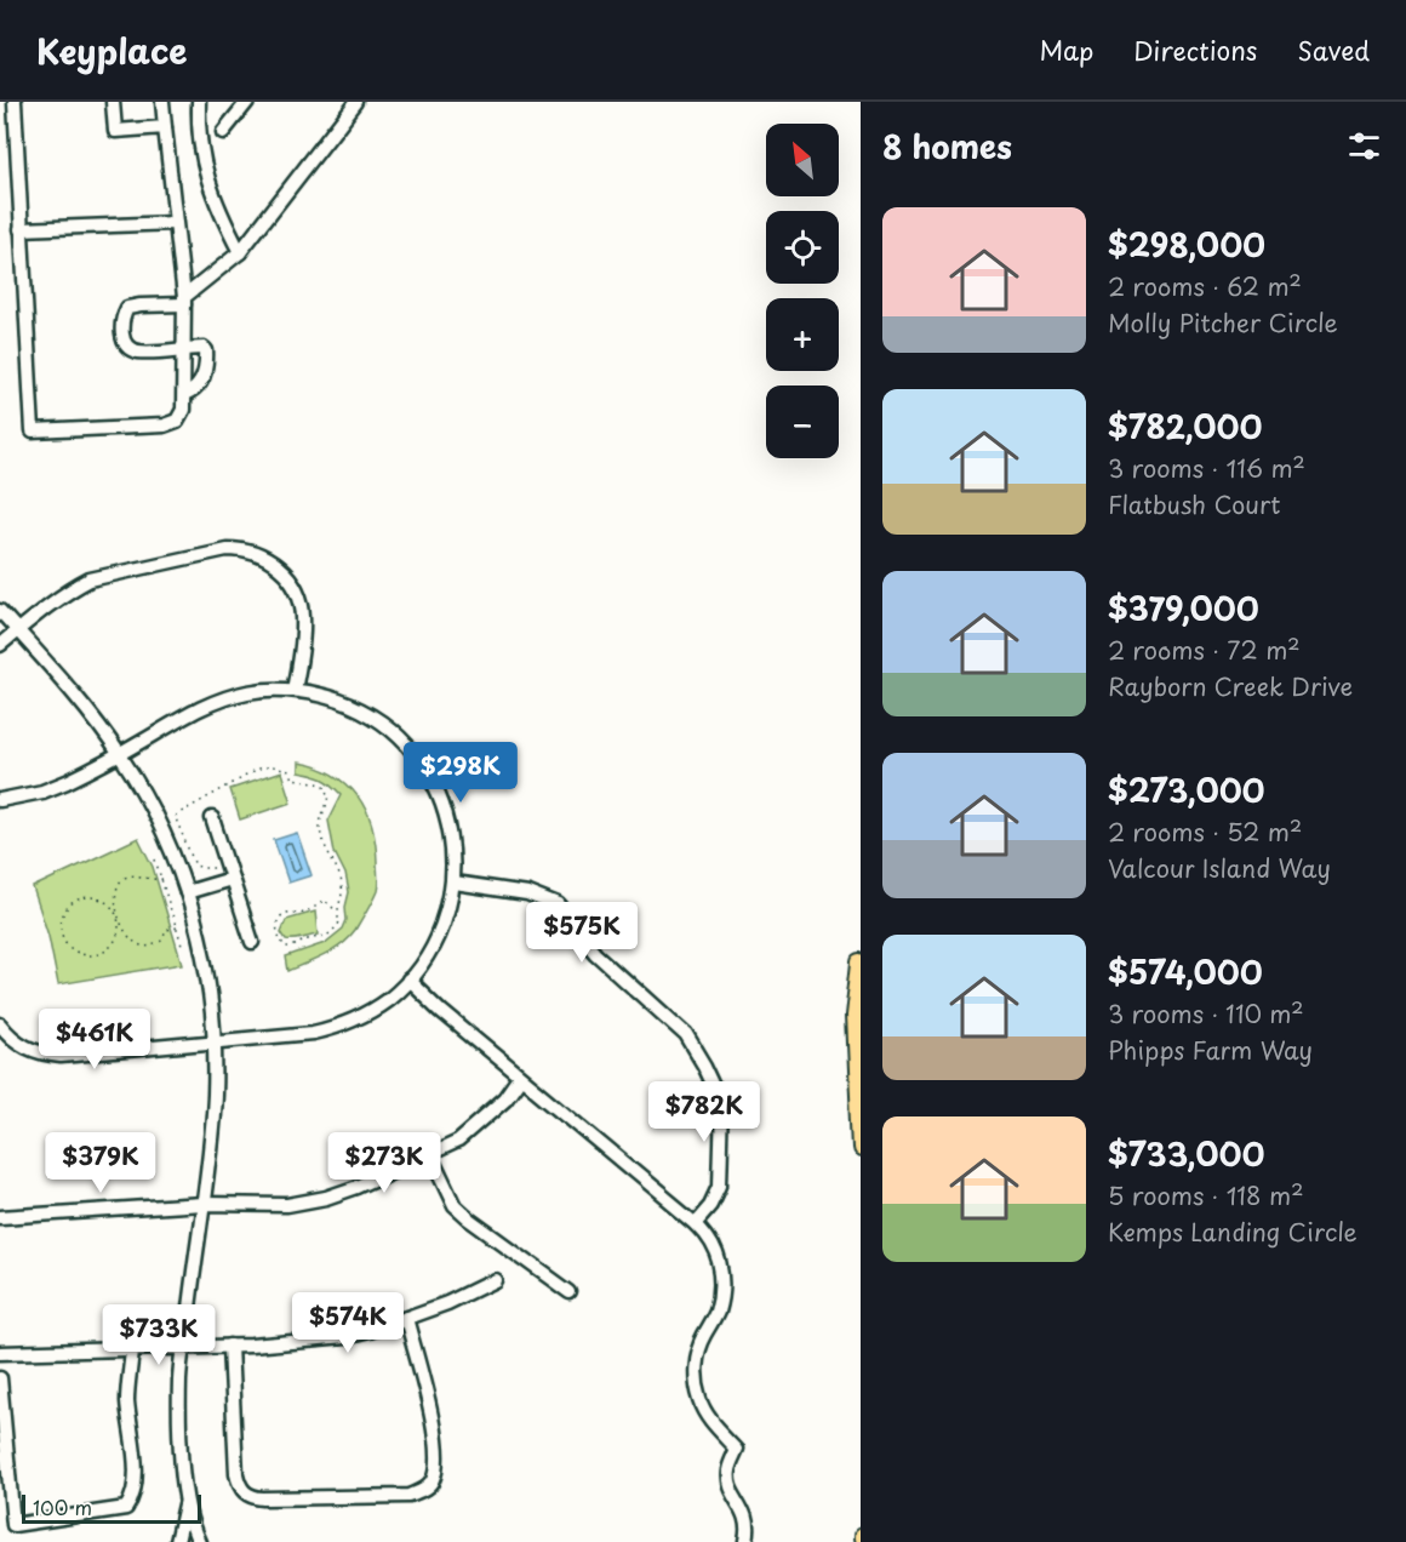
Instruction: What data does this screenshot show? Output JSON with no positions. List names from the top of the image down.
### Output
{
  "scale_bar": "100 m",
  "north": "top left",
  "page": {
    "header": "Keyplace",
    "nav": ["Map", "Directions", "Saved"],
    "heading": "8 homes",
    "map_buttons": ["+", "−"],
    "list": [
      {
        "name": "$298,000",
        "note": "2 rooms · 62 m² · Molly Pitcher Circle"
      },
      {
        "name": "$782,000",
        "note": "3 rooms · 116 m² · Flatbush Court"
      },
      {
        "name": "$379,000",
        "note": "2 rooms · 72 m² · Rayborn Creek Drive"
      },
      {
        "name": "$273,000",
        "note": "2 rooms · 52 m² · Valcour Island Way"
      },
      {
        "name": "$574,000",
        "note": "3 rooms · 110 m² · Phipps Farm Way"
      },
      {
        "name": "$733,000",
        "note": "5 rooms · 118 m² · Kemps Landing Circle"
      }
    ],
    "price": [
      "$298K",
      "$575K",
      "$461K",
      "$782K",
      "$379K",
      "$273K",
      "$574K",
      "$733K"
    ],
    "scale": "100 m"
  }
}
